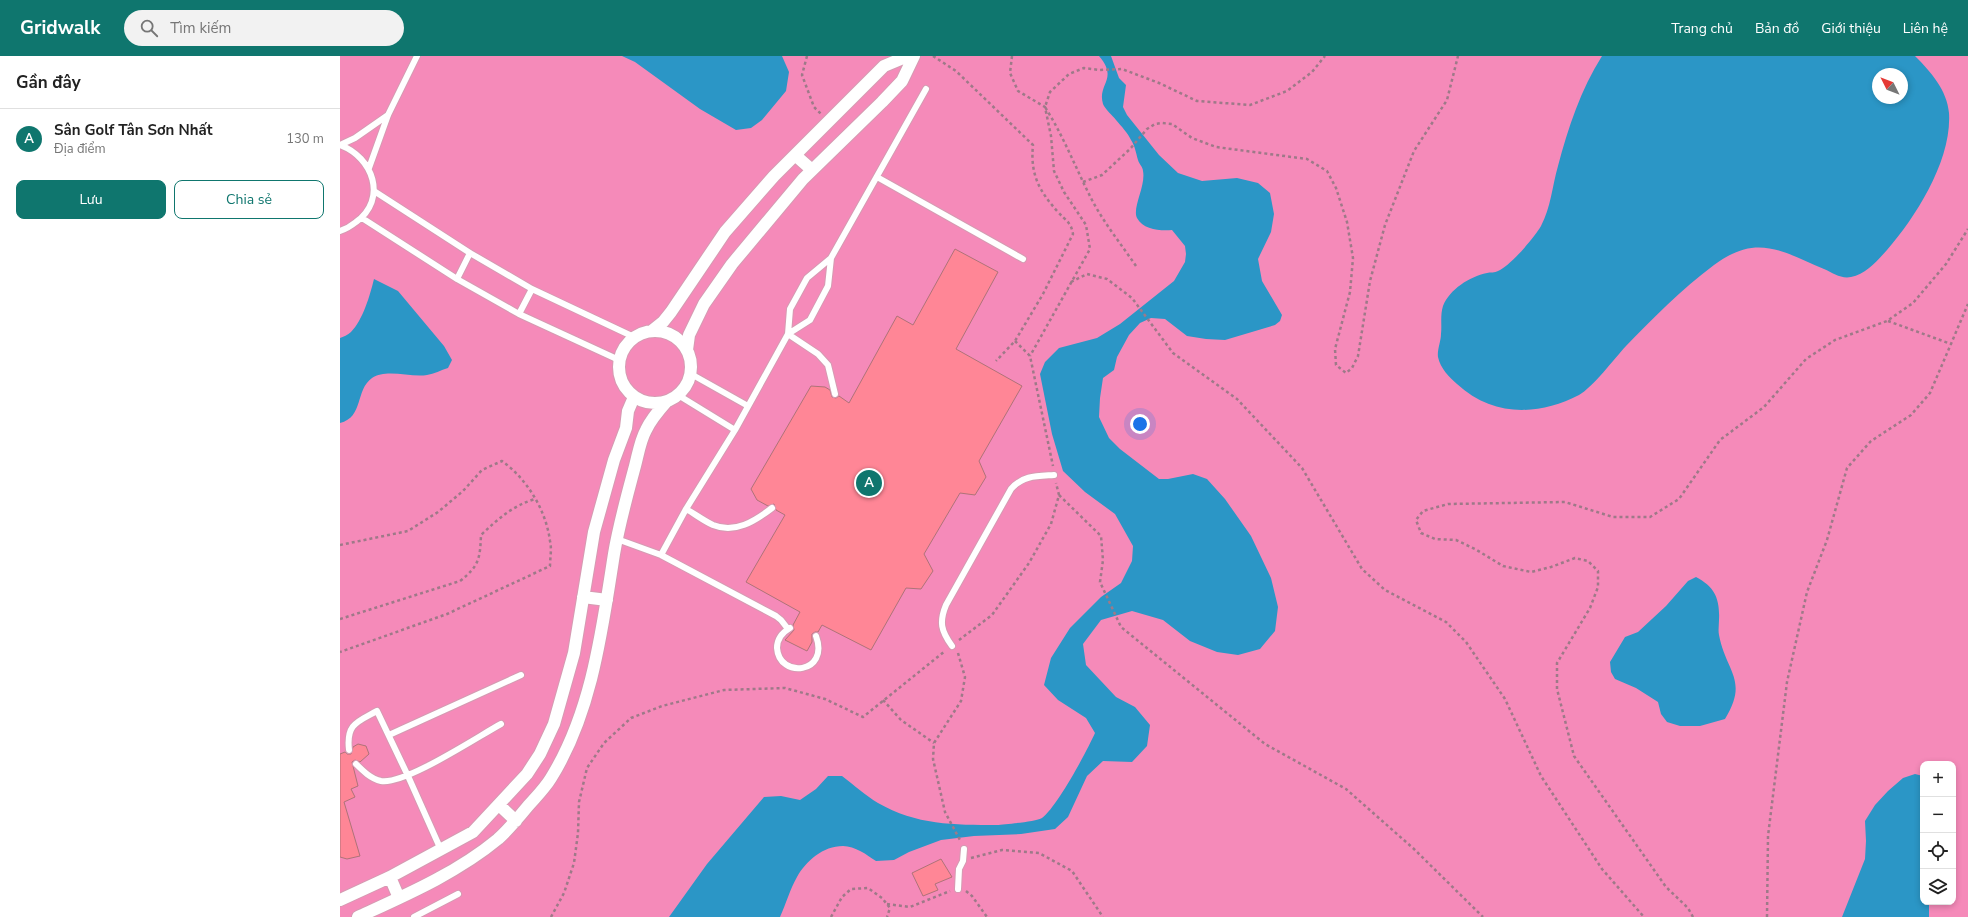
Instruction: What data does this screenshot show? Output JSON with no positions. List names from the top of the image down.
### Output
{
  "north": "top left",
  "page": {
    "header": "Gridwalk",
    "search": "Tìm kiếm",
    "nav": [
      "Trang chủ",
      "Bản đồ",
      "Giới thiệu",
      "Liên hệ"
    ],
    "heading": "Gần đây",
    "list": [
      {
        "mark": "A",
        "name": "Sân Golf Tân Sơn Nhất",
        "note": "Địa điểm",
        "value": "130 m"
      }
    ],
    "buttons": ["Lưu", "Chia sẻ"],
    "pins": "A",
    "map_buttons": ["+", "−"]
  }
}
